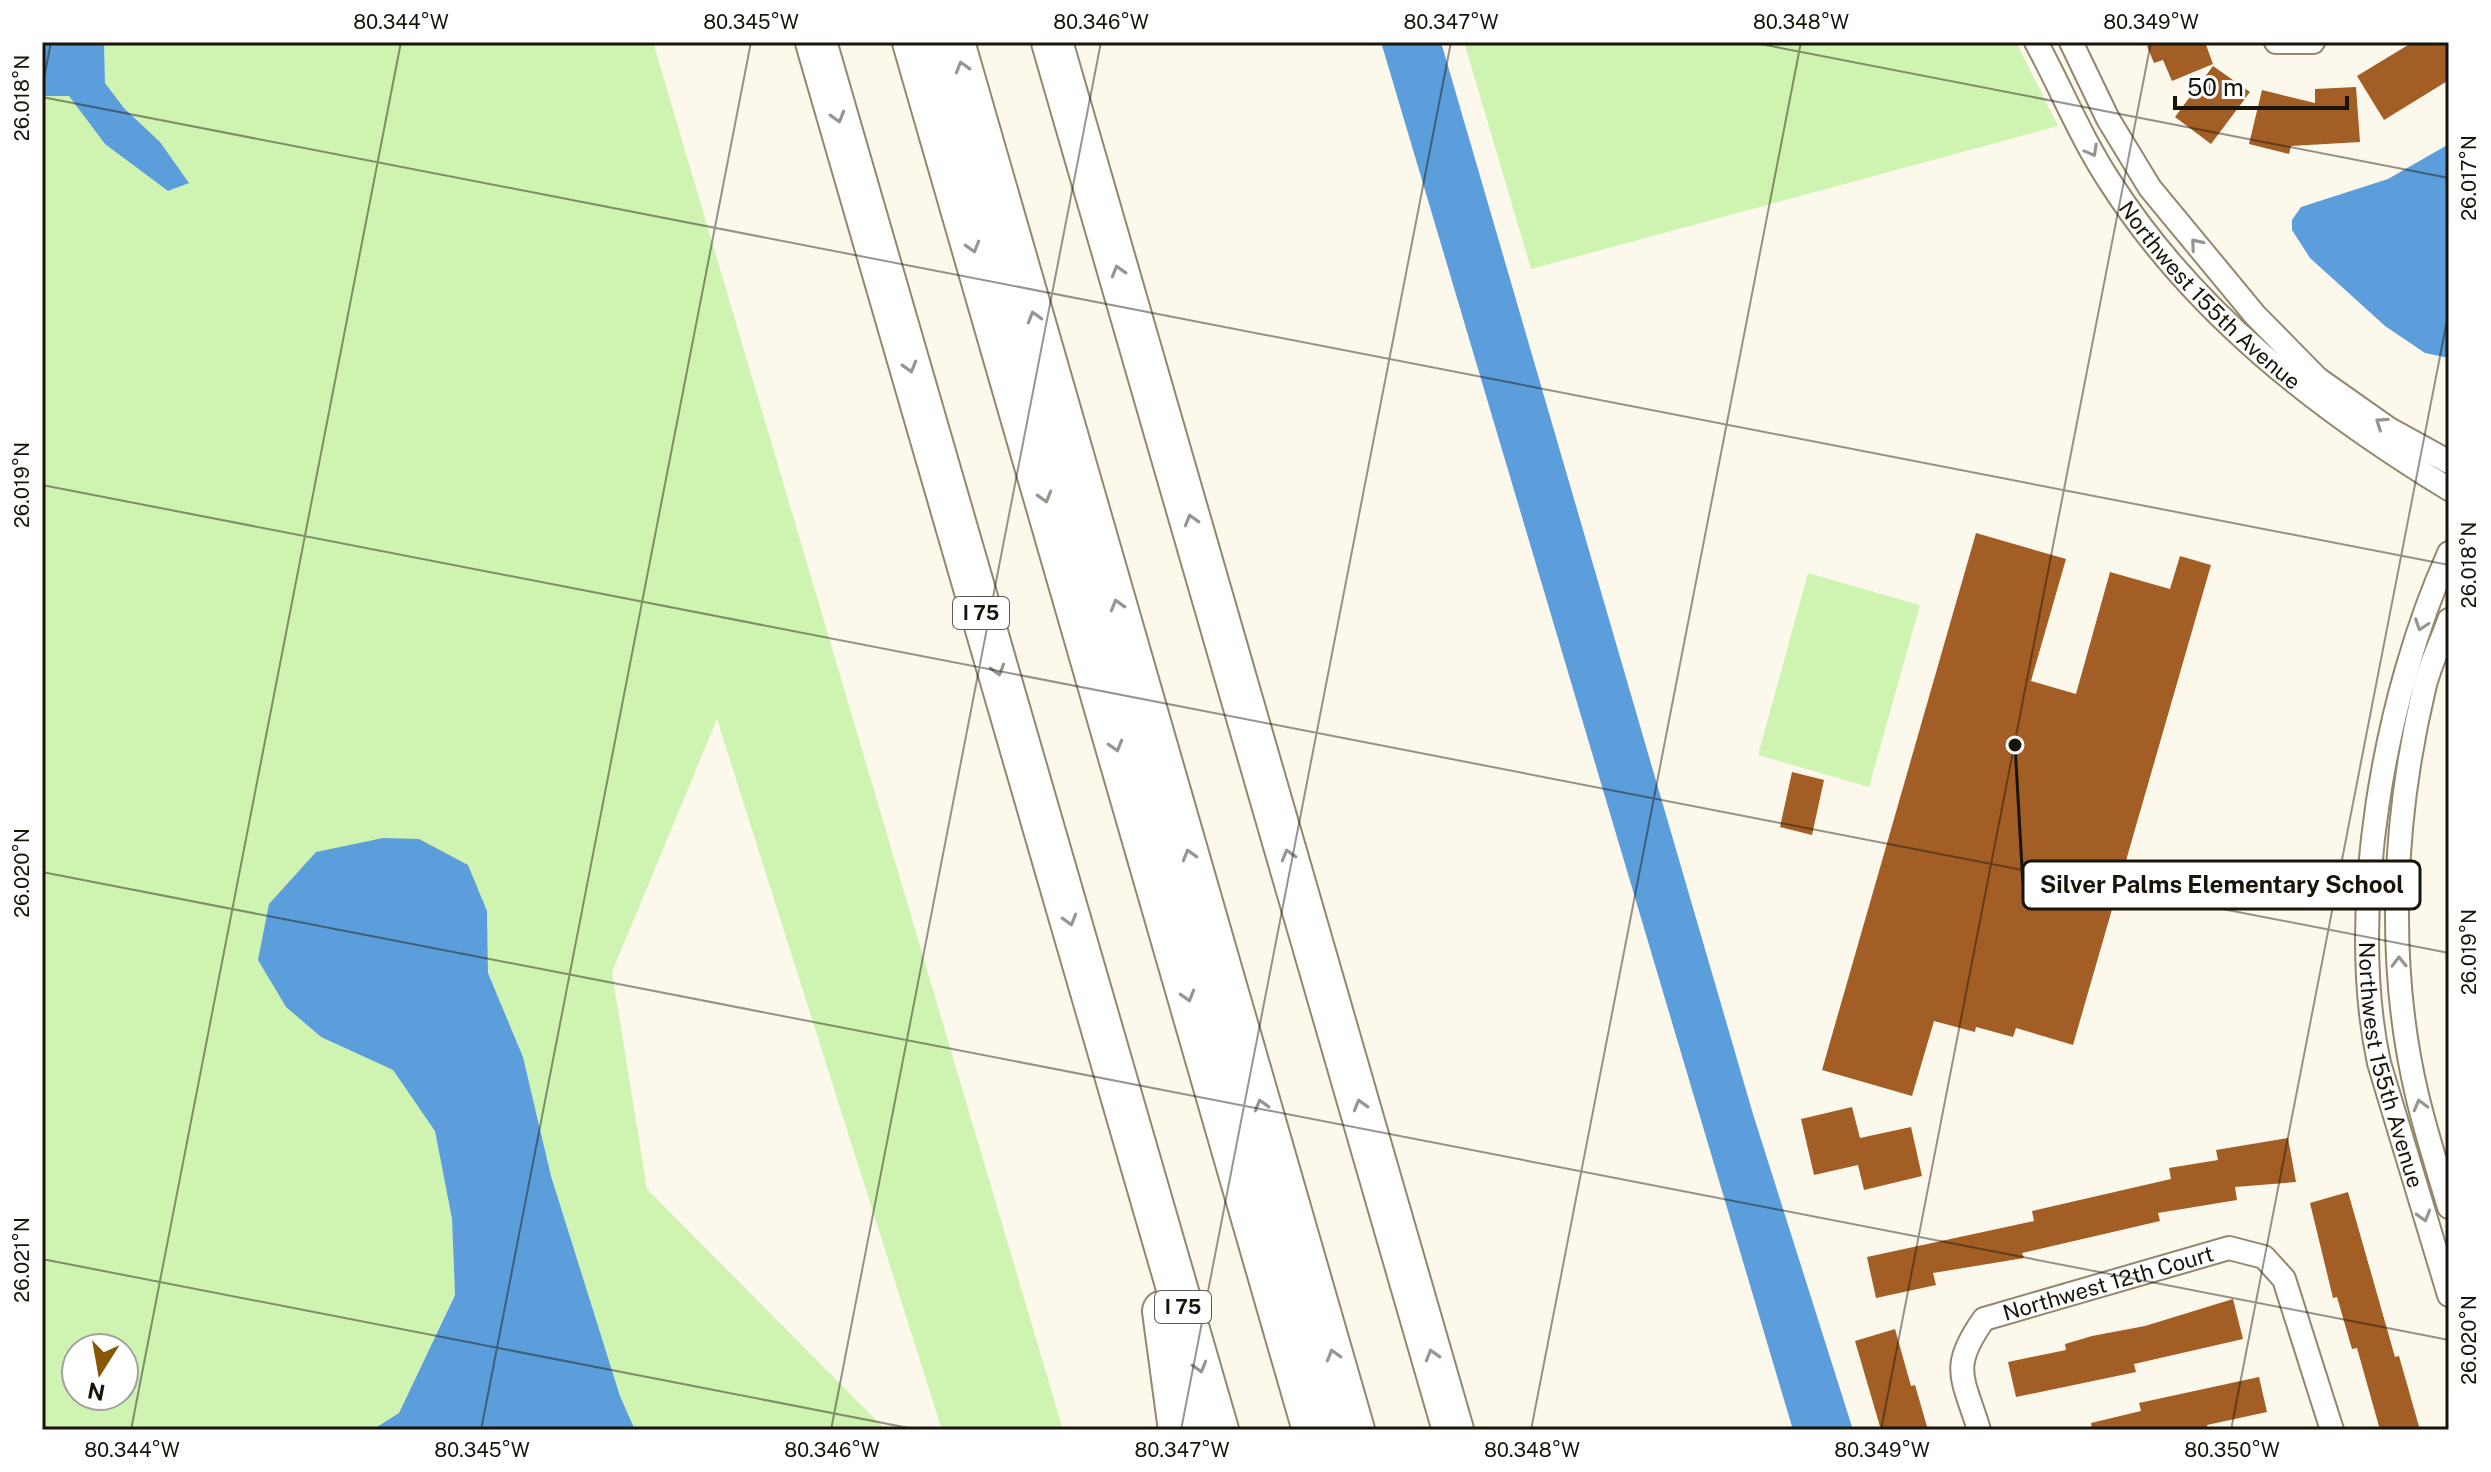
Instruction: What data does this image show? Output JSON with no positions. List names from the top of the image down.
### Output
{
  "streets": {
    "highway": ["I 75"],
    "street": ["Northwest 155th Avenue", "Northwest 12th Court"]
  },
  "places": ["Silver Palms Elementary School"],
  "scale_bar": "50 m",
  "north": "bottom",
  "coordinates": [
    "80.344°W",
    "80.345°W",
    "80.346°W",
    "80.347°W",
    "80.348°W",
    "80.349°W",
    "26.018°N",
    "26.017°N",
    "26.019°N",
    "26.020°N",
    "26.021°N",
    "80.350°W"
  ]
}
